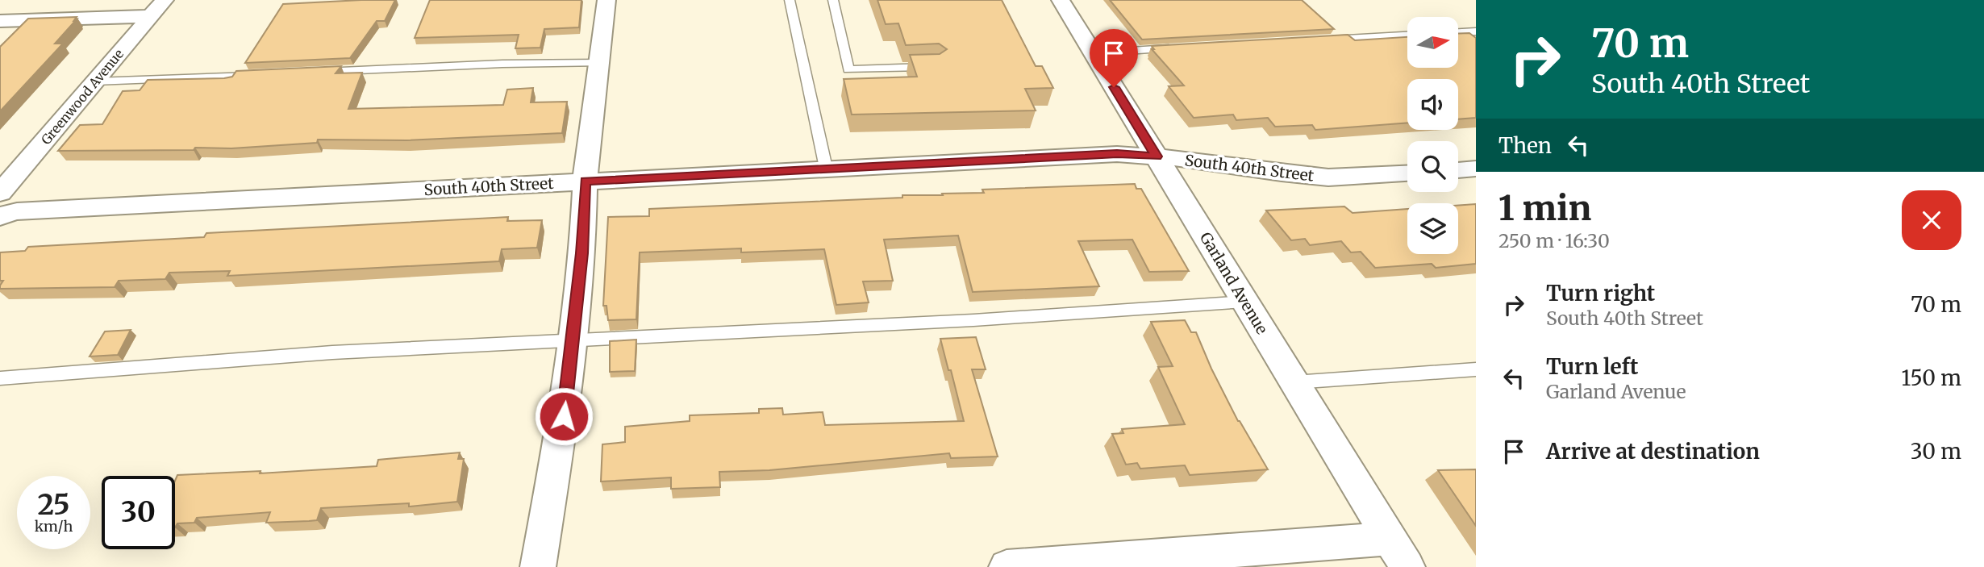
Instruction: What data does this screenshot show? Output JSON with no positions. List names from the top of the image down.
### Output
{
  "streets": {
    "street": ["Greenwood Avenue", "South 40th Street", "Garland Avenue"]
  },
  "crossings": [
    ["South 40th Street", "Garland Avenue"]
  ],
  "north": "right",
  "page": {
    "turn": ["70 m", "South 40th Street"],
    "then": "Then",
    "heading": ["1 min", "250 m · 16:30"],
    "list": [
      {
        "name": "Turn right",
        "note": "South 40th Street",
        "value": "70 m"
      },
      {
        "name": "Turn left",
        "note": "Garland Avenue",
        "value": "150 m"
      },
      {
        "name": "Arrive at destination",
        "value": "30 m"
      }
    ],
    "speed": "25 km/h",
    "limit": "30"
  }
}
